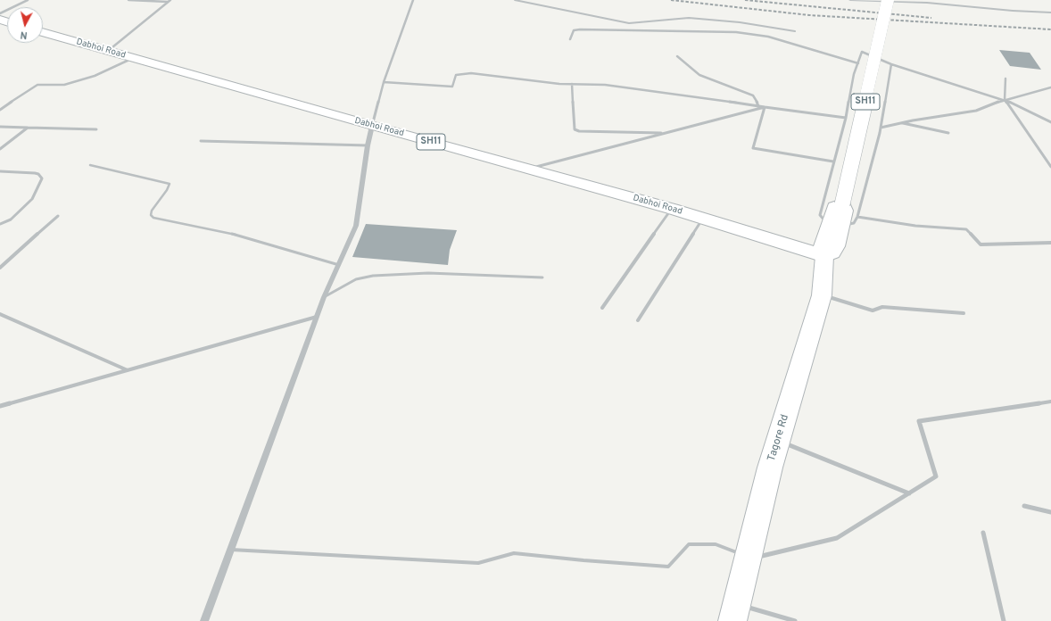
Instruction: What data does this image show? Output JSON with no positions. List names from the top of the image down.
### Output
{
  "streets": {
    "main road": ["Dabhoi Road", "SH11", "Tagore Rd"]
  },
  "crossings": [
    ["Dabhoi Road", "Tagore Rd"]
  ],
  "north": "bottom"
}
